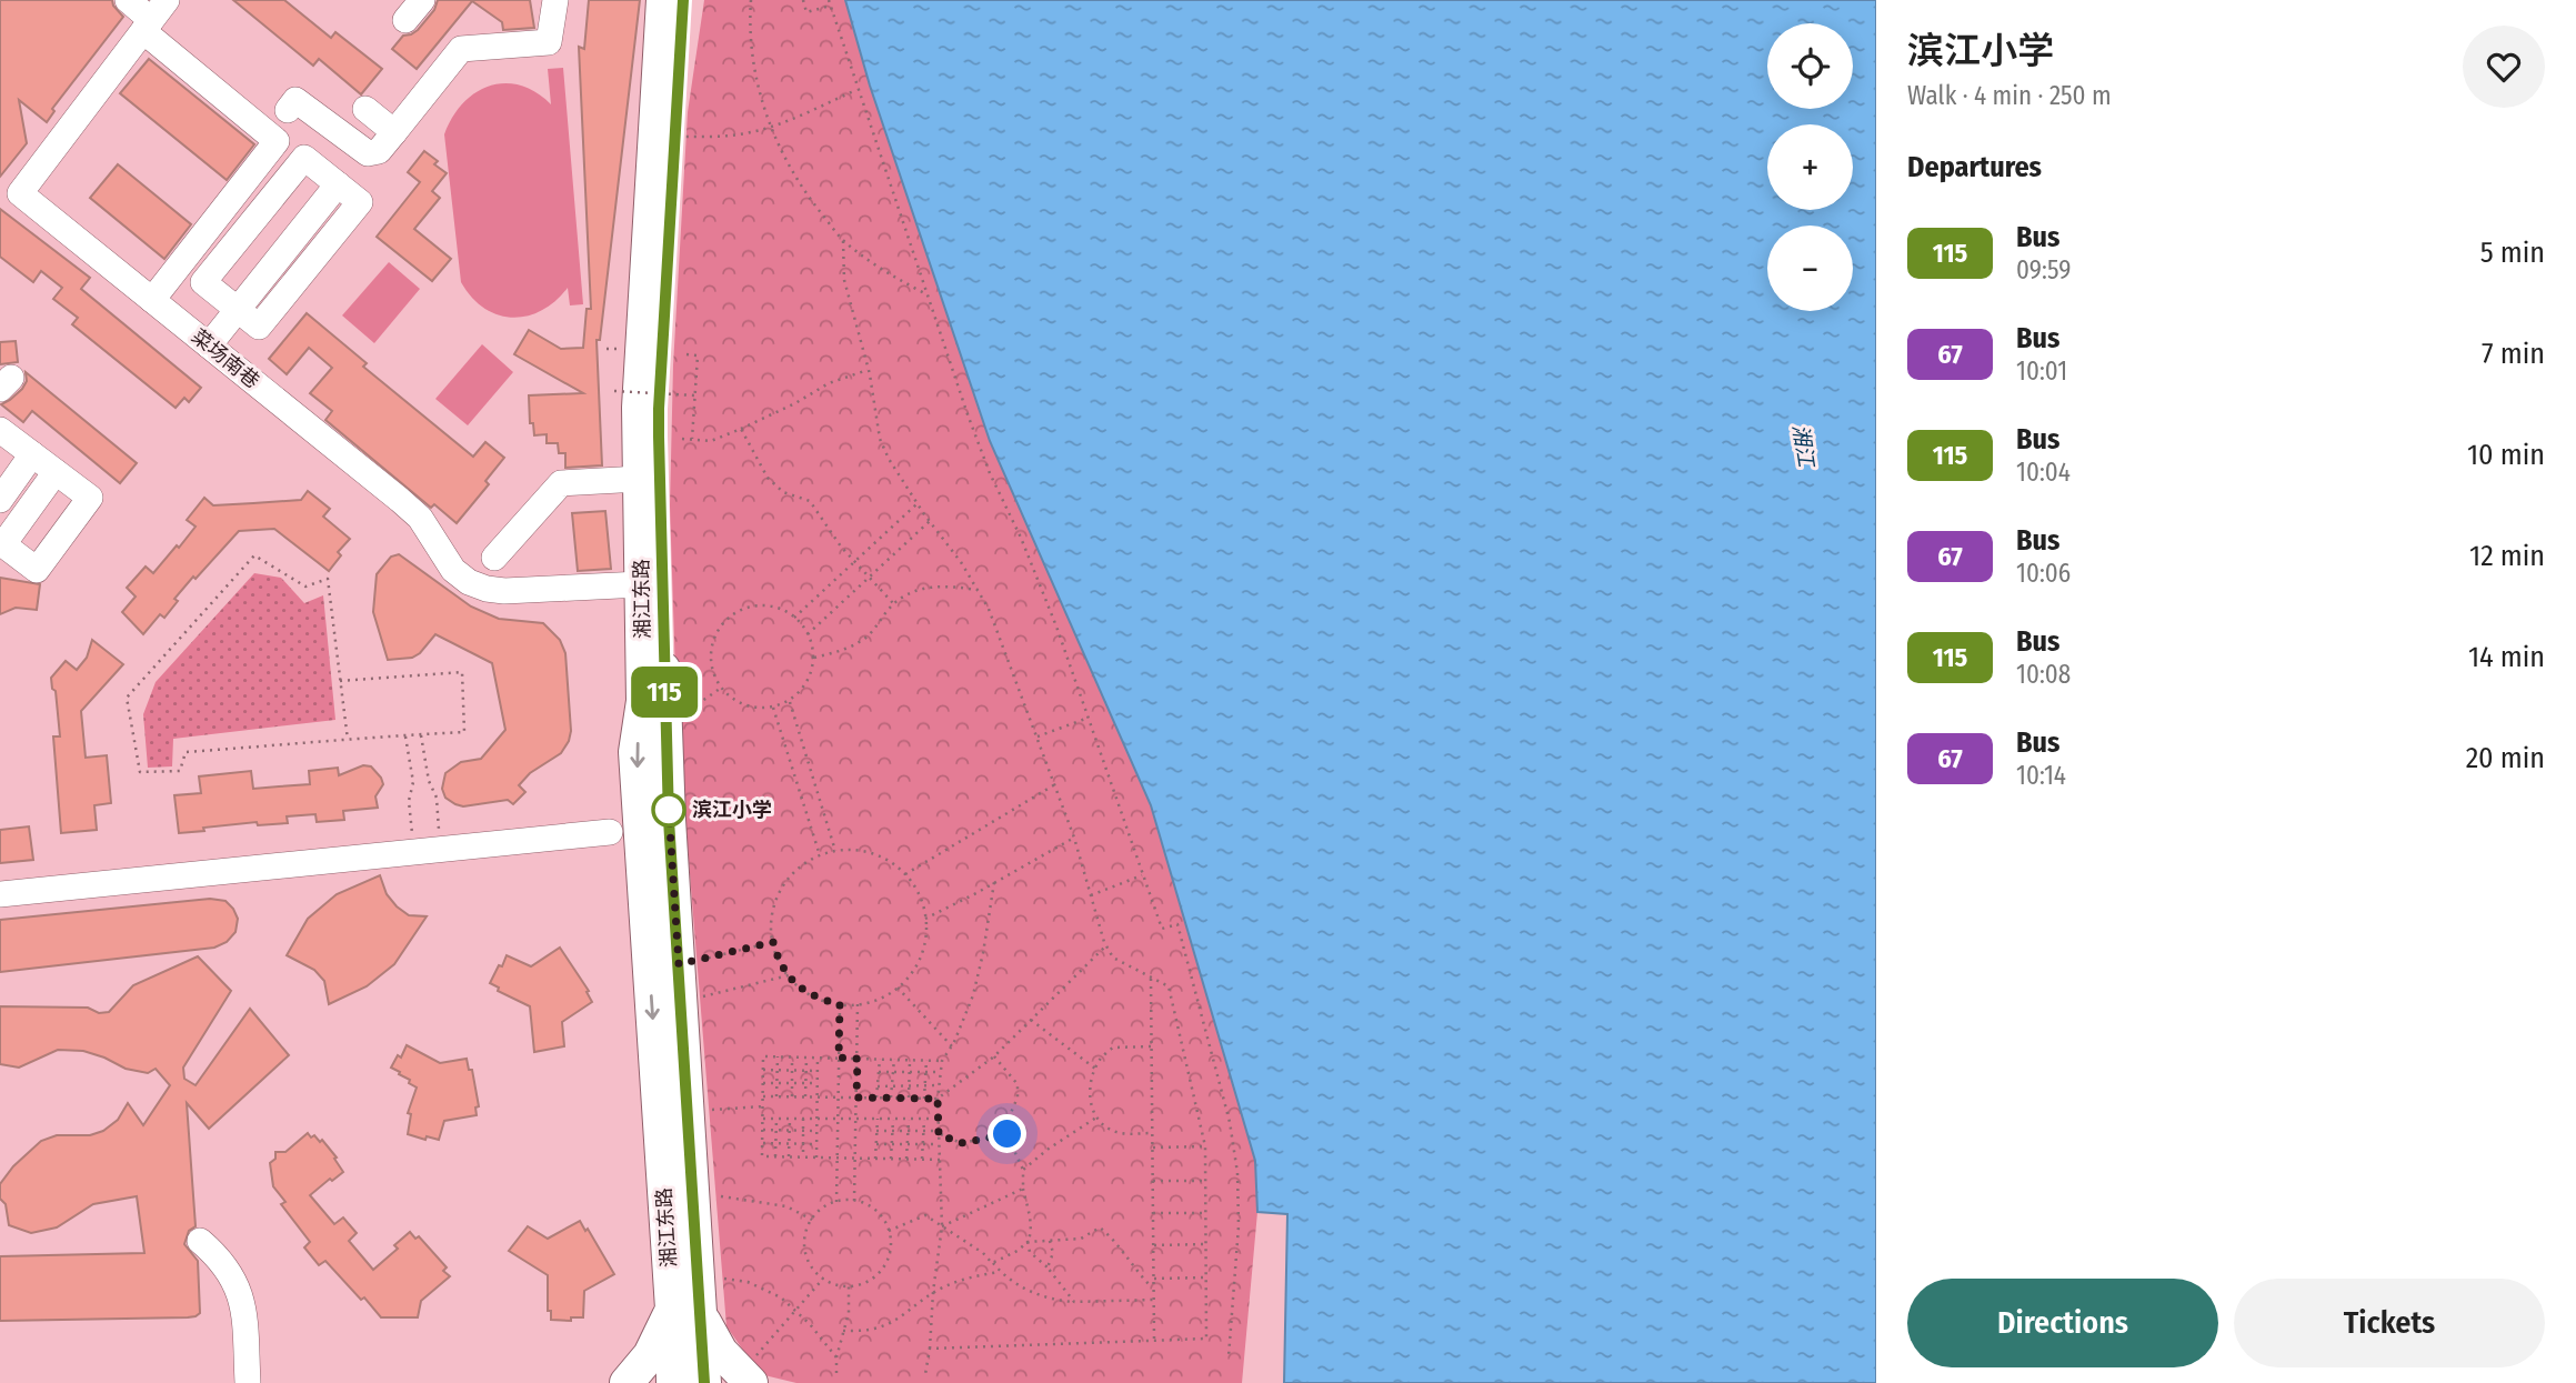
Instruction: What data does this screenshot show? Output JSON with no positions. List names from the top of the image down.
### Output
{
  "streets": {
    "main road": ["湘江东路"],
    "street": ["菜场南巷"]
  },
  "crossings": [
    ["菜场南巷", "湘江东路"]
  ],
  "water": ["湘江"],
  "places": ["滨江小学"],
  "lines": ["bus line 115"],
  "page": {
    "on_map": "115",
    "heading": [
      ["滨江小学", "Walk · 4 min · 250 m"],
      "Departures"
    ],
    "map_buttons": ["+", "−"],
    "list": [
      {
        "mark": "115",
        "name": "Bus",
        "note": "09:59",
        "value": "5 min"
      },
      {
        "mark": "67",
        "name": "Bus",
        "note": "10:01",
        "value": "7 min"
      },
      {
        "mark": "115",
        "name": "Bus",
        "note": "10:04",
        "value": "10 min"
      },
      {
        "mark": "67",
        "name": "Bus",
        "note": "10:06",
        "value": "12 min"
      },
      {
        "mark": "115",
        "name": "Bus",
        "note": "10:08",
        "value": "14 min"
      },
      {
        "mark": "67",
        "name": "Bus",
        "note": "10:14",
        "value": "20 min"
      }
    ],
    "buttons": ["Directions", "Tickets"]
  }
}
